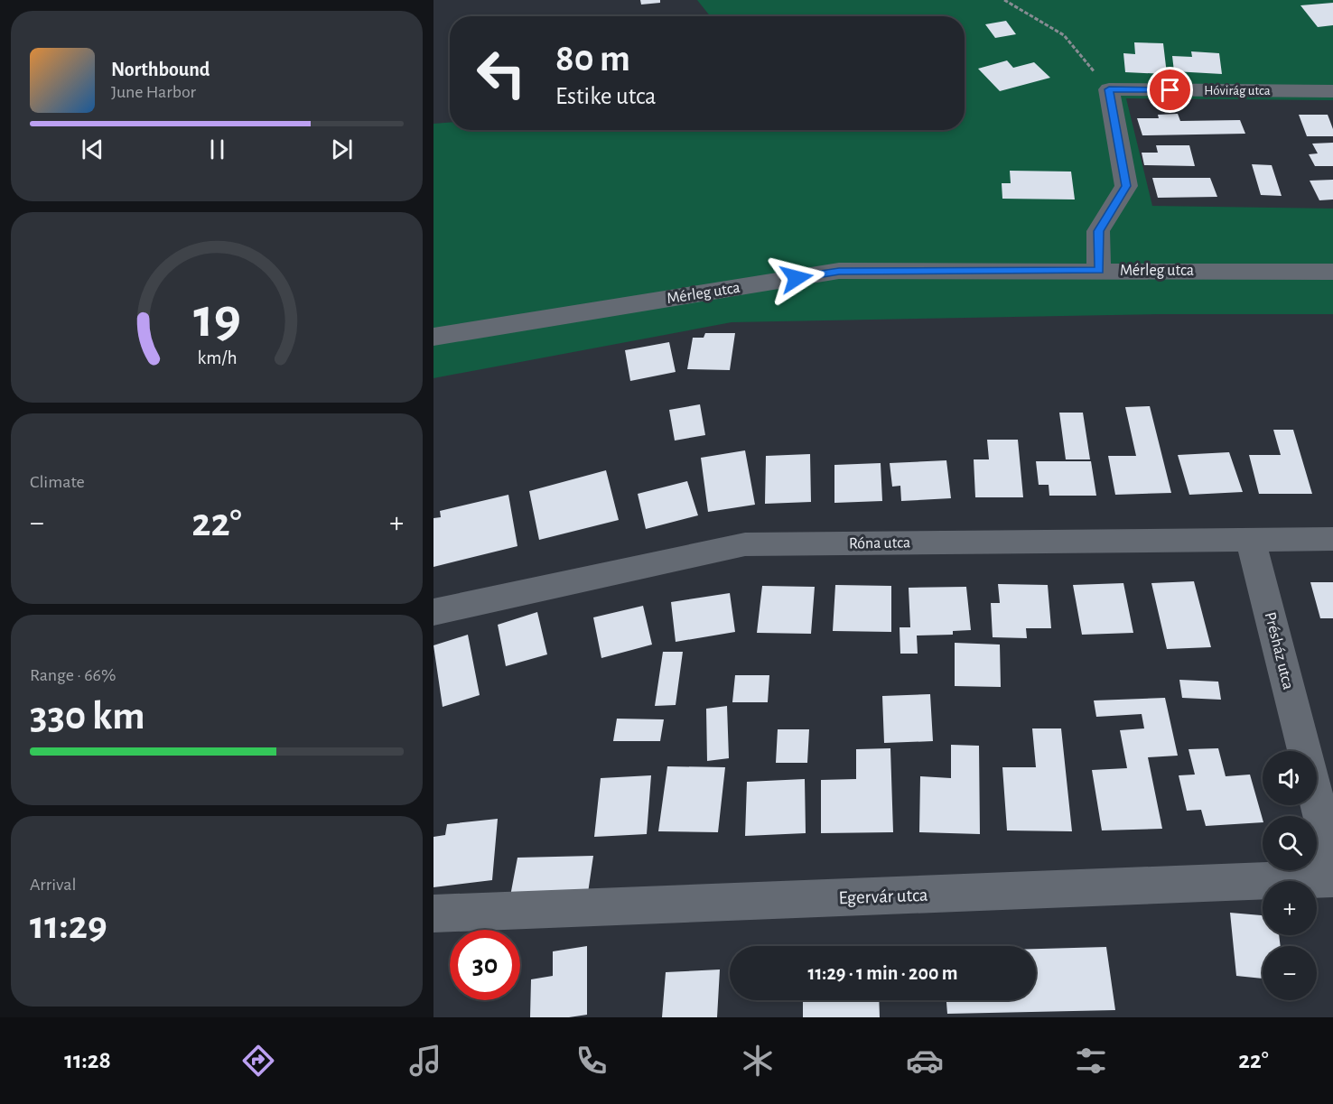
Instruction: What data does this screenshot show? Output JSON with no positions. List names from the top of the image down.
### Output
{
  "streets": {
    "street": [
      "Hóvirág utca",
      "Mérleg utca",
      "Róna utca",
      "Présház utca",
      "Egervár utca"
    ]
  },
  "crossings": [
    ["Róna utca", "Présház utca"]
  ],
  "page": {
    "turn": ["80 m", "Estike utca"],
    "song": ["Northbound", "June Harbor"],
    "tile": [
      "Climate",
      ["Range · 66%", "330 km"],
      ["Arrival", "11:29"]
    ],
    "heat": ["−", "22°", "+"],
    "map_buttons": ["+", "−"],
    "limit": "30",
    "trip": "11:29 · 1 min · 200 m",
    "tabs": ["11:28", "22°"],
    "gauge": ["19", "km/h"]
  }
}
